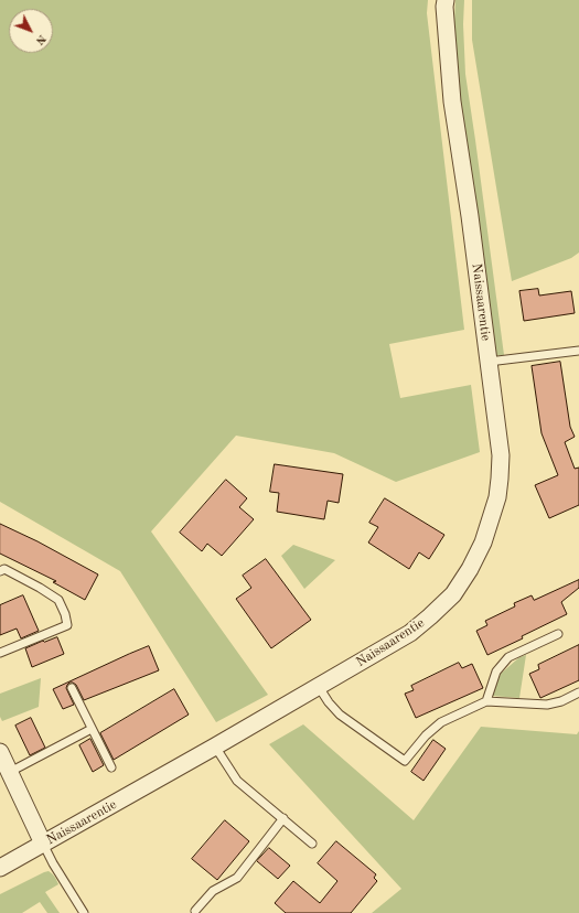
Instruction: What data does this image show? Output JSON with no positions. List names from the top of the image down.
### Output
{
  "streets": {
    "street": ["Naissaarentie"]
  },
  "north": "bottom right"
}
